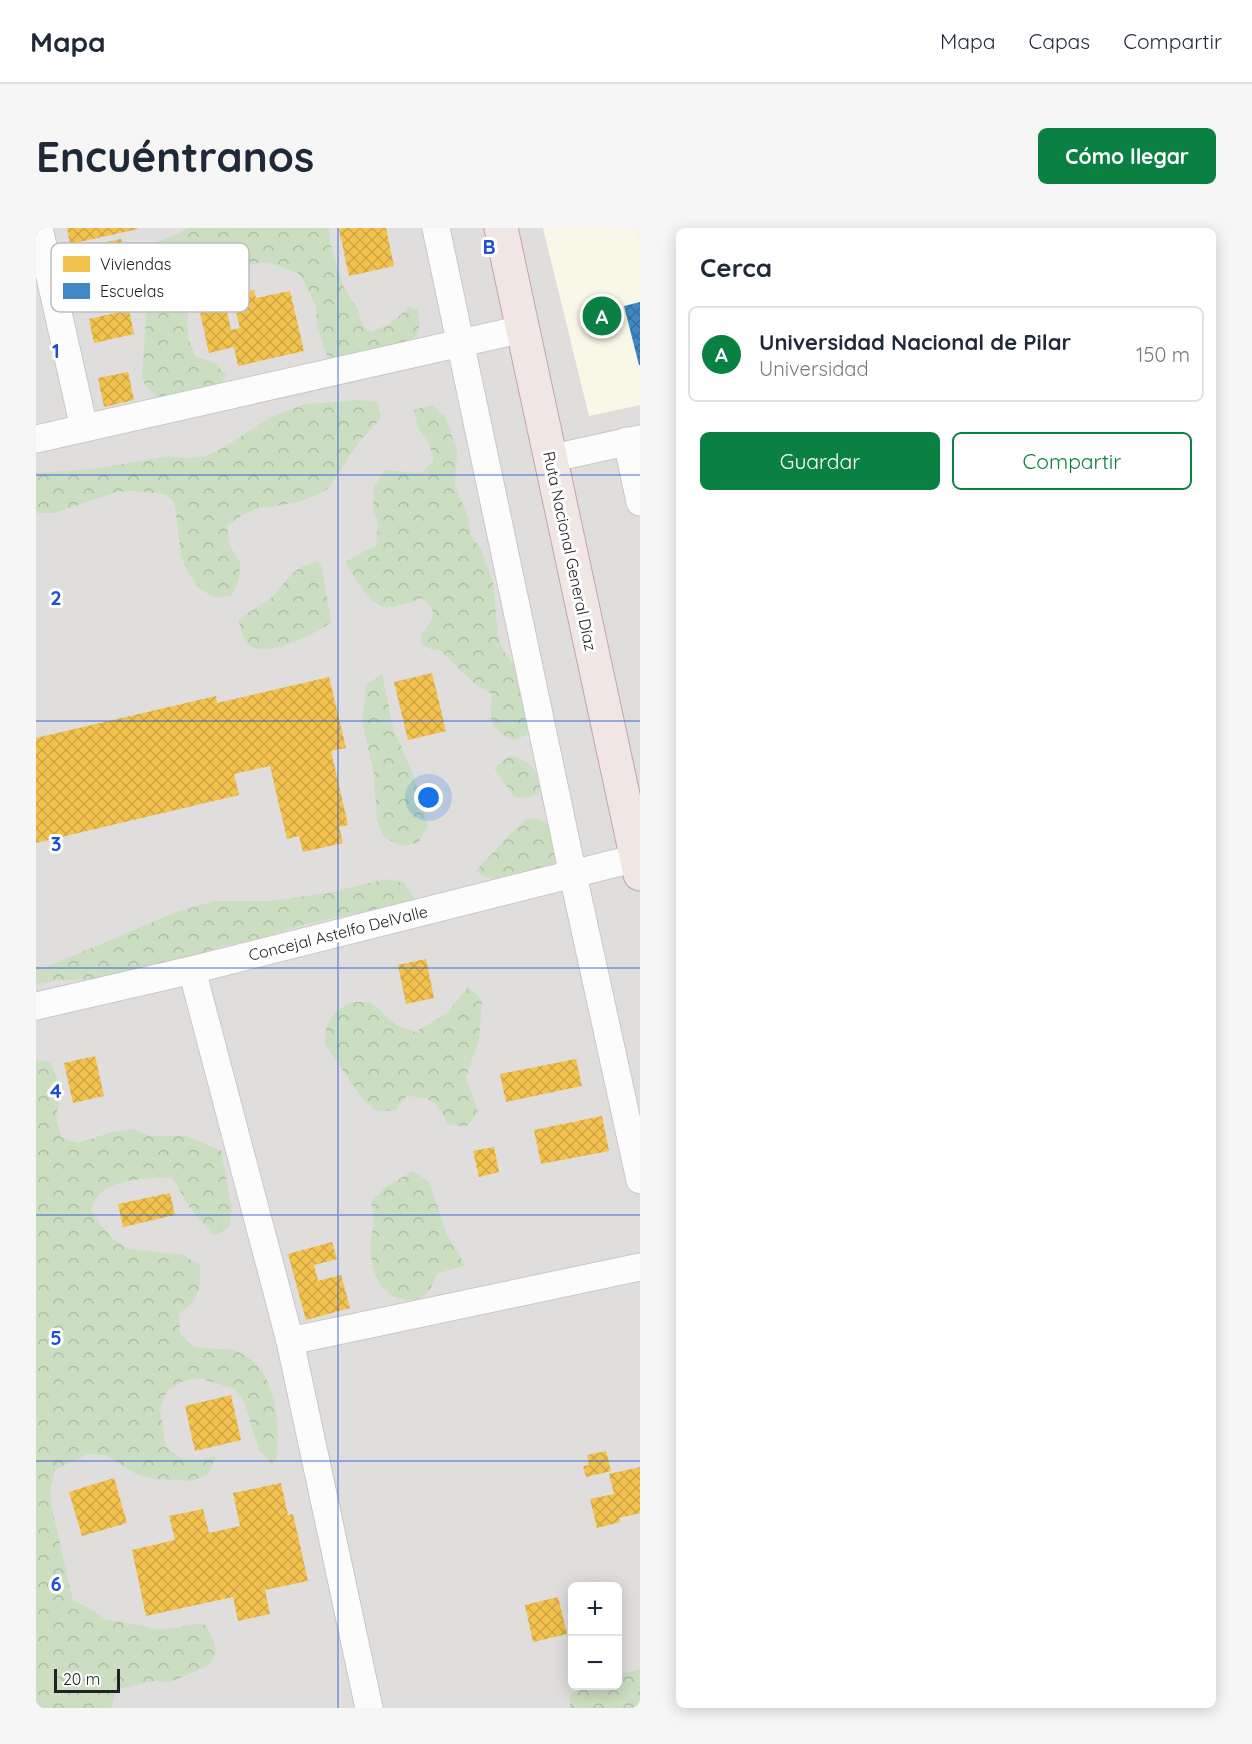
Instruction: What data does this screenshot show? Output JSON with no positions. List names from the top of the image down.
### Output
{
  "streets": {
    "highway": ["Ruta Nacional General Díaz"],
    "street": ["Concejal Astelfo DelValle"]
  },
  "crossings": [
    ["Ruta Nacional General Díaz", "Concejal Astelfo DelValle"]
  ],
  "legend": ["Viviendas", "Escuelas"],
  "scale_bar": "20 m",
  "page": {
    "header": "Mapa",
    "nav": ["Mapa", "Capas", "Compartir"],
    "buttons": [
      "Cómo llegar",
      ["Guardar", "Compartir"]
    ],
    "title": "Encuéntranos",
    "heading": "Cerca",
    "pins": "A",
    "list": [
      {
        "mark": "A",
        "name": "Universidad Nacional de Pilar",
        "note": "Universidad",
        "value": "150 m"
      }
    ],
    "map_buttons": ["+", "−"],
    "scale": "20 m"
  },
  "grid": {
    "columns": ["B"],
    "rows": [
      "1",
      "2",
      "3",
      "4",
      "5",
      "6"
    ]
  }
}
